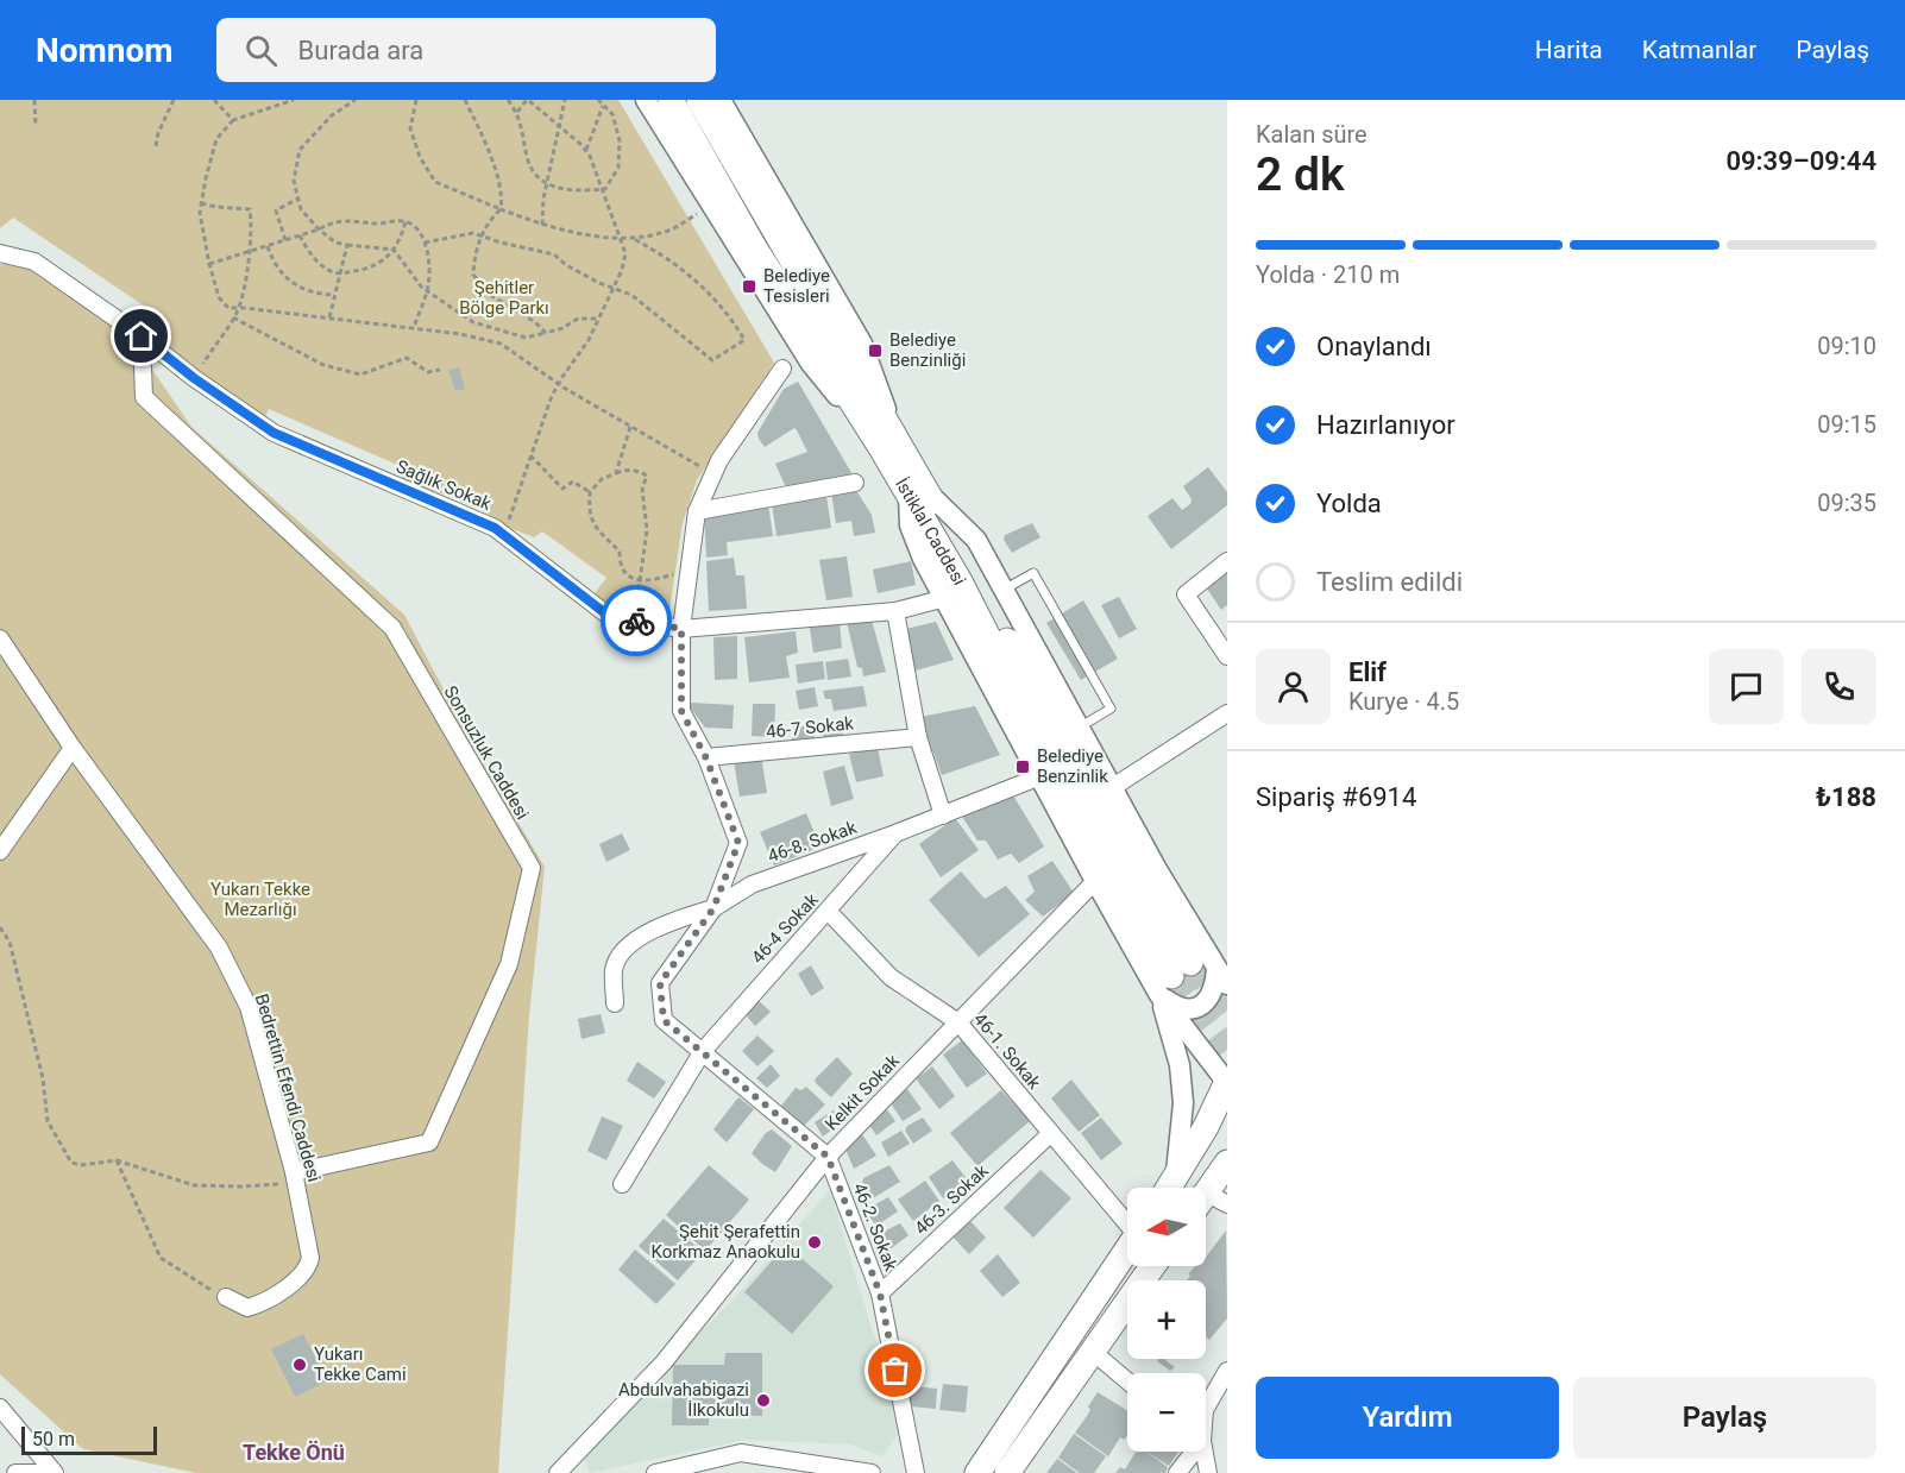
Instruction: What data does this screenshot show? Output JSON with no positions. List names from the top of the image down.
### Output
{
  "streets": {
    "main road": ["İstiklal Caddesi"],
    "street": [
      "Sağlık Sokak",
      "46-7 Sokak",
      "Sonsuzluk Caddesi",
      "46-8. Sokak",
      "46-4 Sokak",
      "46-1. Sokak",
      "Bedrettin Efendi Caddesi",
      "Kelkit Sokak",
      "46-3. Sokak",
      "46-2. Sokak"
    ]
  },
  "crossings": [
    ["Sağlık Sokak", "Sonsuzluk Caddesi"],
    ["Sonsuzluk Caddesi", "Bedrettin Efendi Caddesi"],
    ["46-8. Sokak", "46-4 Sokak"],
    ["46-8. Sokak", "46-2. Sokak"],
    ["46-4 Sokak", "46-1. Sokak"],
    ["46-4 Sokak", "46-2. Sokak"],
    ["46-1. Sokak", "Kelkit Sokak"],
    ["46-1. Sokak", "46-3. Sokak"],
    ["Kelkit Sokak", "46-2. Sokak"],
    ["46-3. Sokak", "46-2. Sokak"]
  ],
  "districts": ["Tekke Önü"],
  "parks": ["Şehitler Bölge Parkı", "Yukarı Tekke Mezarlığı"],
  "places": {
    "transit": ["Belediye Tesisleri", "Belediye Benzinliği", "Belediye Benzinlik"],
    "other": ["Şehit Şerafettin Korkmaz Anaokulu", "Yukarı Tekke Cami", "Abdulvahabigazi İlkokulu"]
  },
  "scale_bar": "50 m",
  "north": "left",
  "page": {
    "header": "Nomnom",
    "search": "Burada ara",
    "nav": ["Harita", "Katmanlar", "Paylaş"],
    "heading": ["2 dk", "Kalan süre", "09:39–09:44"],
    "panel": [
      "Elif",
      "Kurye · 4.5",
      "Sipariş #6914",
      "₺188"
    ],
    "bar": "Yolda · 210 m",
    "list": [
      ["Onaylandı", "09:10"],
      ["Hazırlanıyor", "09:15"],
      ["Yolda", "09:35"],
      "Teslim edildi"
    ],
    "map_buttons": ["+", "−"],
    "buttons": ["Yardım", "Paylaş"],
    "scale": "50 m"
  }
}
